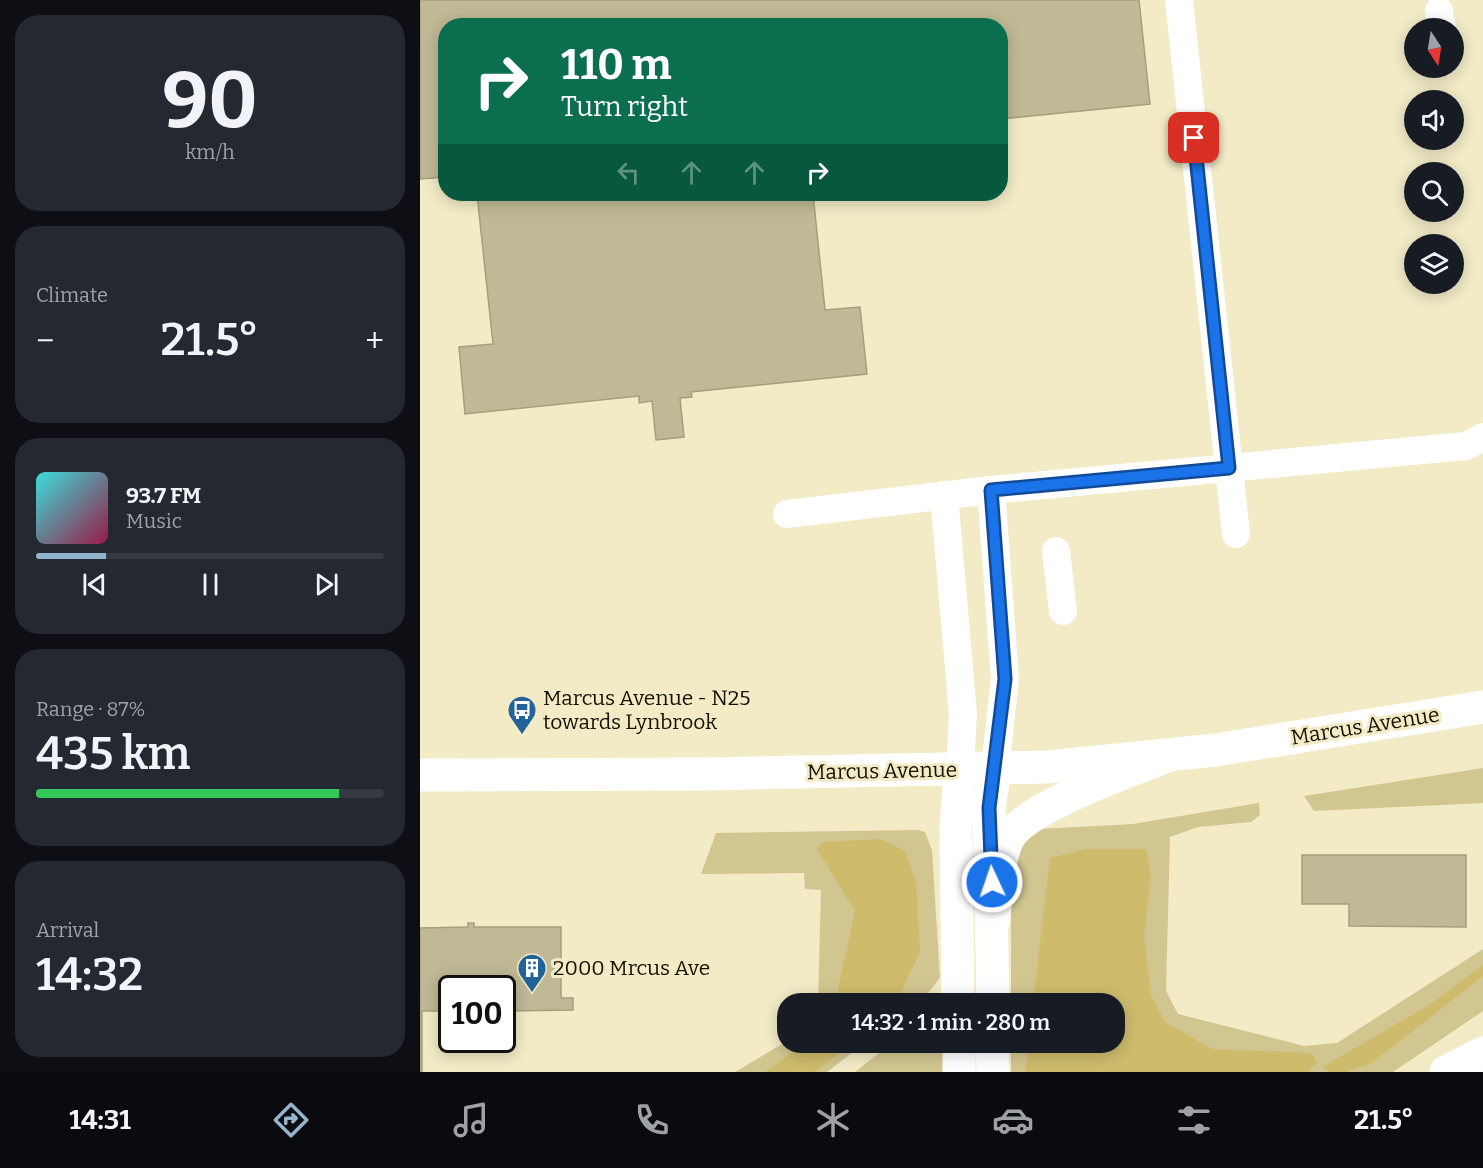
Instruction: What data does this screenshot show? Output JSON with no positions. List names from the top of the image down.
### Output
{
  "streets": {
    "main road": ["Marcus Avenue"]
  },
  "places": {
    "bus stop": ["Marcus Avenue - N25 towards Lynbrook"],
    "building": ["2000 Mrcus Ave"]
  },
  "north": "bottom",
  "page": {
    "tile": [
      ["90", "km/h"],
      "Climate",
      ["Range · 87%", "435 km"],
      ["Arrival", "14:32"]
    ],
    "turn": ["110 m", "Turn right"],
    "heat": ["−", "21.5°", "+"],
    "song": ["93.7 FM", "Music"],
    "limit": "100",
    "trip": "14:32 · 1 min · 280 m",
    "tabs": ["14:31", "21.5°"]
  }
}
